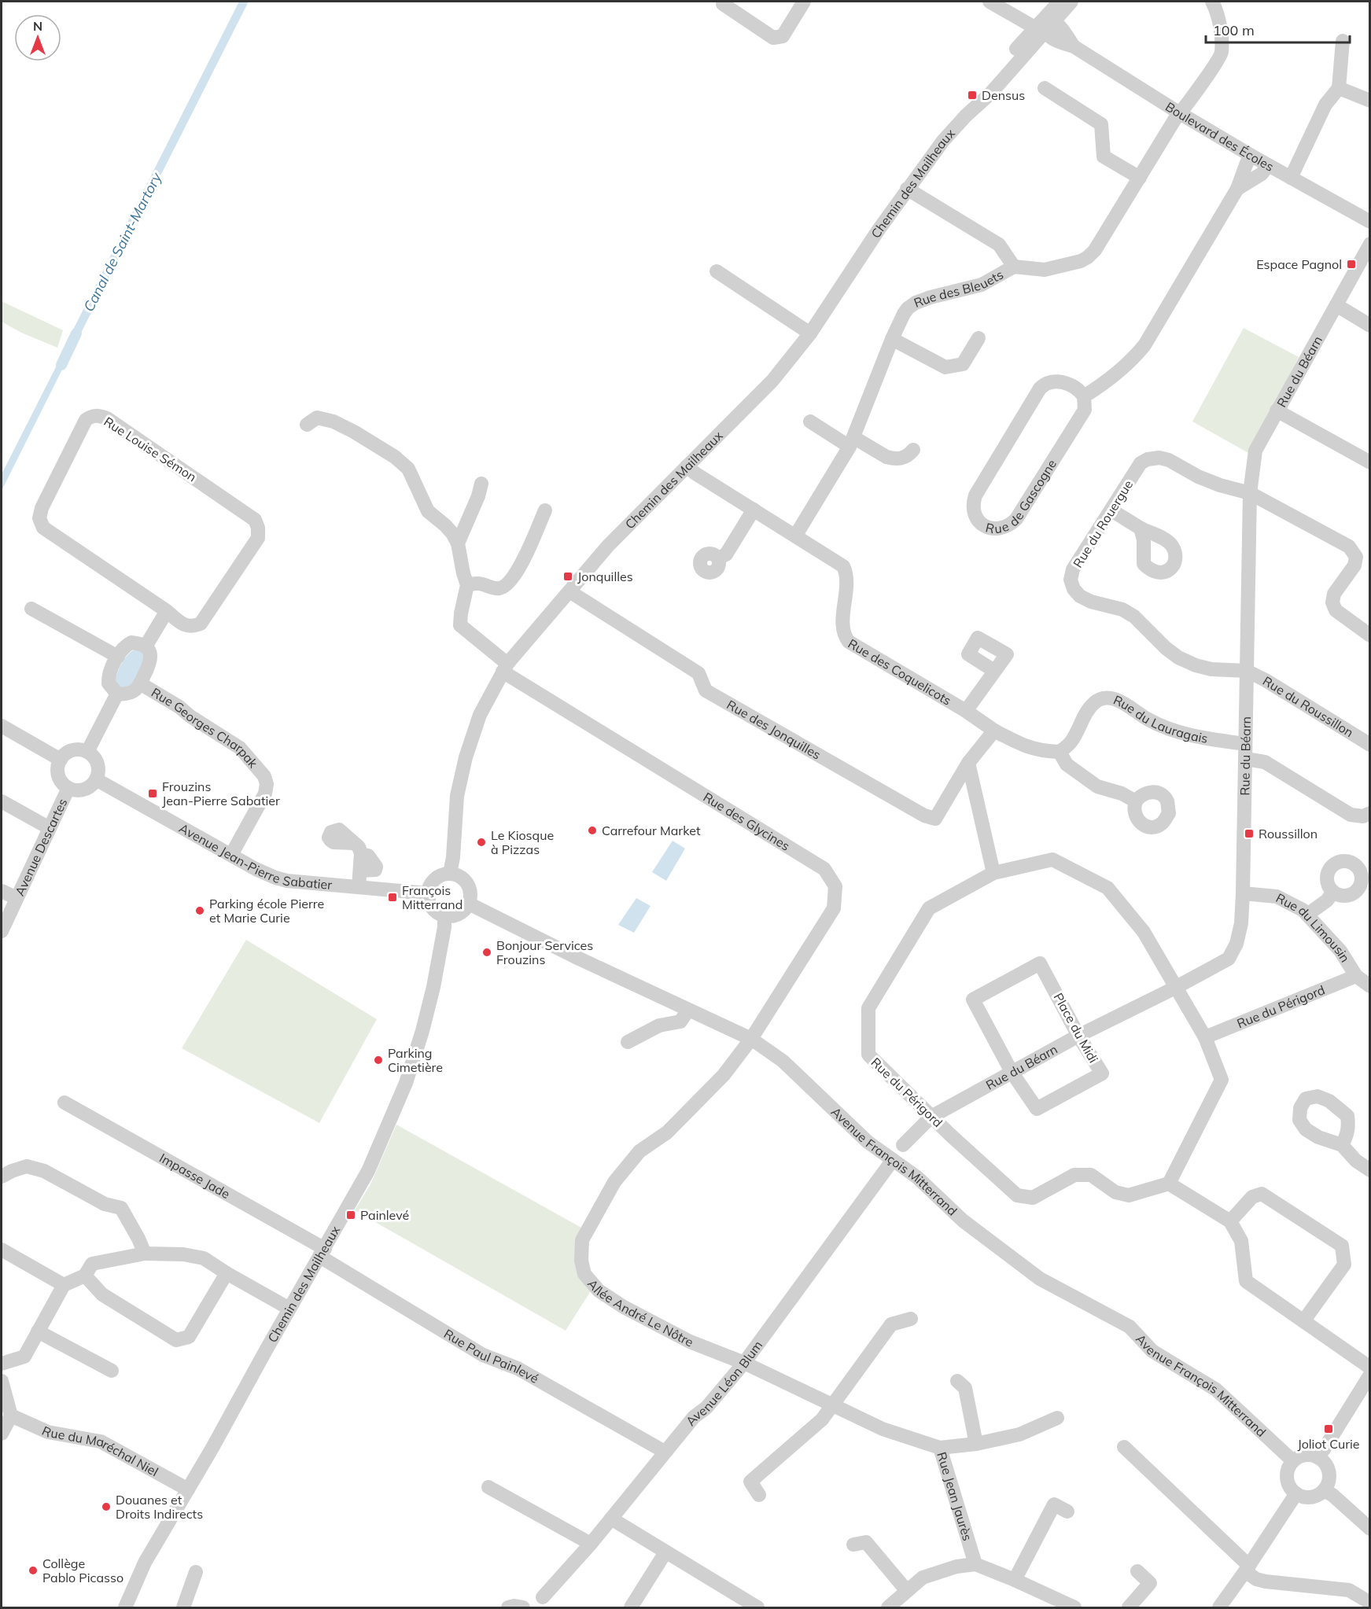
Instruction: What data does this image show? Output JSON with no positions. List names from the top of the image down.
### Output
{
  "streets": {
    "street": [
      "Boulevard des Écoles",
      "Chemin des Mailheaux",
      "Rue des Bleuets",
      "Rue du Béarn",
      "Rue Louise Sémon",
      "Rue de Gascogne",
      "Rue du Rouergue",
      "Rue des Coquelicots",
      "Rue du Roussillon",
      "Rue du Lauragais",
      "Rue des Jonquilles",
      "Rue Georges Charpak",
      "Rue des Glycines",
      "Avenue Descartes",
      "Avenue Jean-Pierre Sabatier",
      "Rue du Limousin",
      "Rue du Périgord",
      "Place du Midi",
      "Avenue François Mitterrand",
      "Impasse Jade",
      "Allée André Le Nôtre",
      "Rue Paul Painlevé",
      "Avenue Léon Blum",
      "Rue du Maréchal Niel",
      "Rue Jean Jaurès"
    ]
  },
  "crossings": [
    ["Boulevard des Écoles", "Chemin des Mailheaux"],
    ["Boulevard des Écoles", "Rue des Bleuets"],
    ["Chemin des Mailheaux", "Rue des Coquelicots"],
    ["Chemin des Mailheaux", "Rue des Jonquilles"],
    ["Chemin des Mailheaux", "Rue des Glycines"],
    ["Chemin des Mailheaux", "Avenue Jean-Pierre Sabatier"],
    ["Chemin des Mailheaux", "Avenue François Mitterrand"],
    ["Chemin des Mailheaux", "Impasse Jade"],
    ["Chemin des Mailheaux", "Rue Paul Painlevé"],
    ["Chemin des Mailheaux", "Rue du Maréchal Niel"],
    ["Rue des Bleuets", "Rue des Coquelicots"],
    ["Rue du Béarn", "Rue du Rouergue"],
    ["Rue du Béarn", "Rue du Roussillon"],
    ["Rue du Béarn", "Rue du Lauragais"],
    ["Rue du Béarn", "Rue du Limousin"],
    ["Rue du Béarn", "Rue du Périgord"],
    ["Rue du Béarn", "Place du Midi"],
    ["Rue du Rouergue", "Rue du Roussillon"],
    ["Rue Georges Charpak", "Avenue Jean-Pierre Sabatier"],
    ["Rue des Glycines", "Avenue François Mitterrand"],
    ["Rue des Glycines", "Allée André Le Nôtre"],
    ["Avenue Descartes", "Avenue Jean-Pierre Sabatier"],
    ["Avenue Jean-Pierre Sabatier", "Avenue François Mitterrand"],
    ["Rue du Limousin", "Rue du Périgord"],
    ["Avenue François Mitterrand", "Allée André Le Nôtre"],
    ["Avenue François Mitterrand", "Avenue Léon Blum"],
    ["Impasse Jade", "Rue Paul Painlevé"],
    ["Allée André Le Nôtre", "Avenue Léon Blum"],
    ["Allée André Le Nôtre", "Rue Jean Jaurès"],
    ["Rue Paul Painlevé", "Avenue Léon Blum"],
    ["Avenue Léon Blum", "Rue Jean Jaurès"]
  ],
  "water": ["Canal de Saint-Martory"],
  "places": {
    "transit": [
      "Densus",
      "Espace Pagnol",
      "Jonquilles",
      "Frouzins Jean-Pierre Sabatier",
      "Roussillon",
      "François Mitterrand",
      "Painlevé",
      "Joliot Curie"
    ],
    "other": [
      "Carrefour Market",
      "Le Kiosque à Pizzas",
      "Parking école Pierre et Marie Curie",
      "Bonjour Services Frouzins",
      "Parking Cimetière",
      "Douanes et Droits Indirects",
      "Collège Pablo Picasso"
    ]
  },
  "scale_bar": "100 m",
  "north": "top"
}
